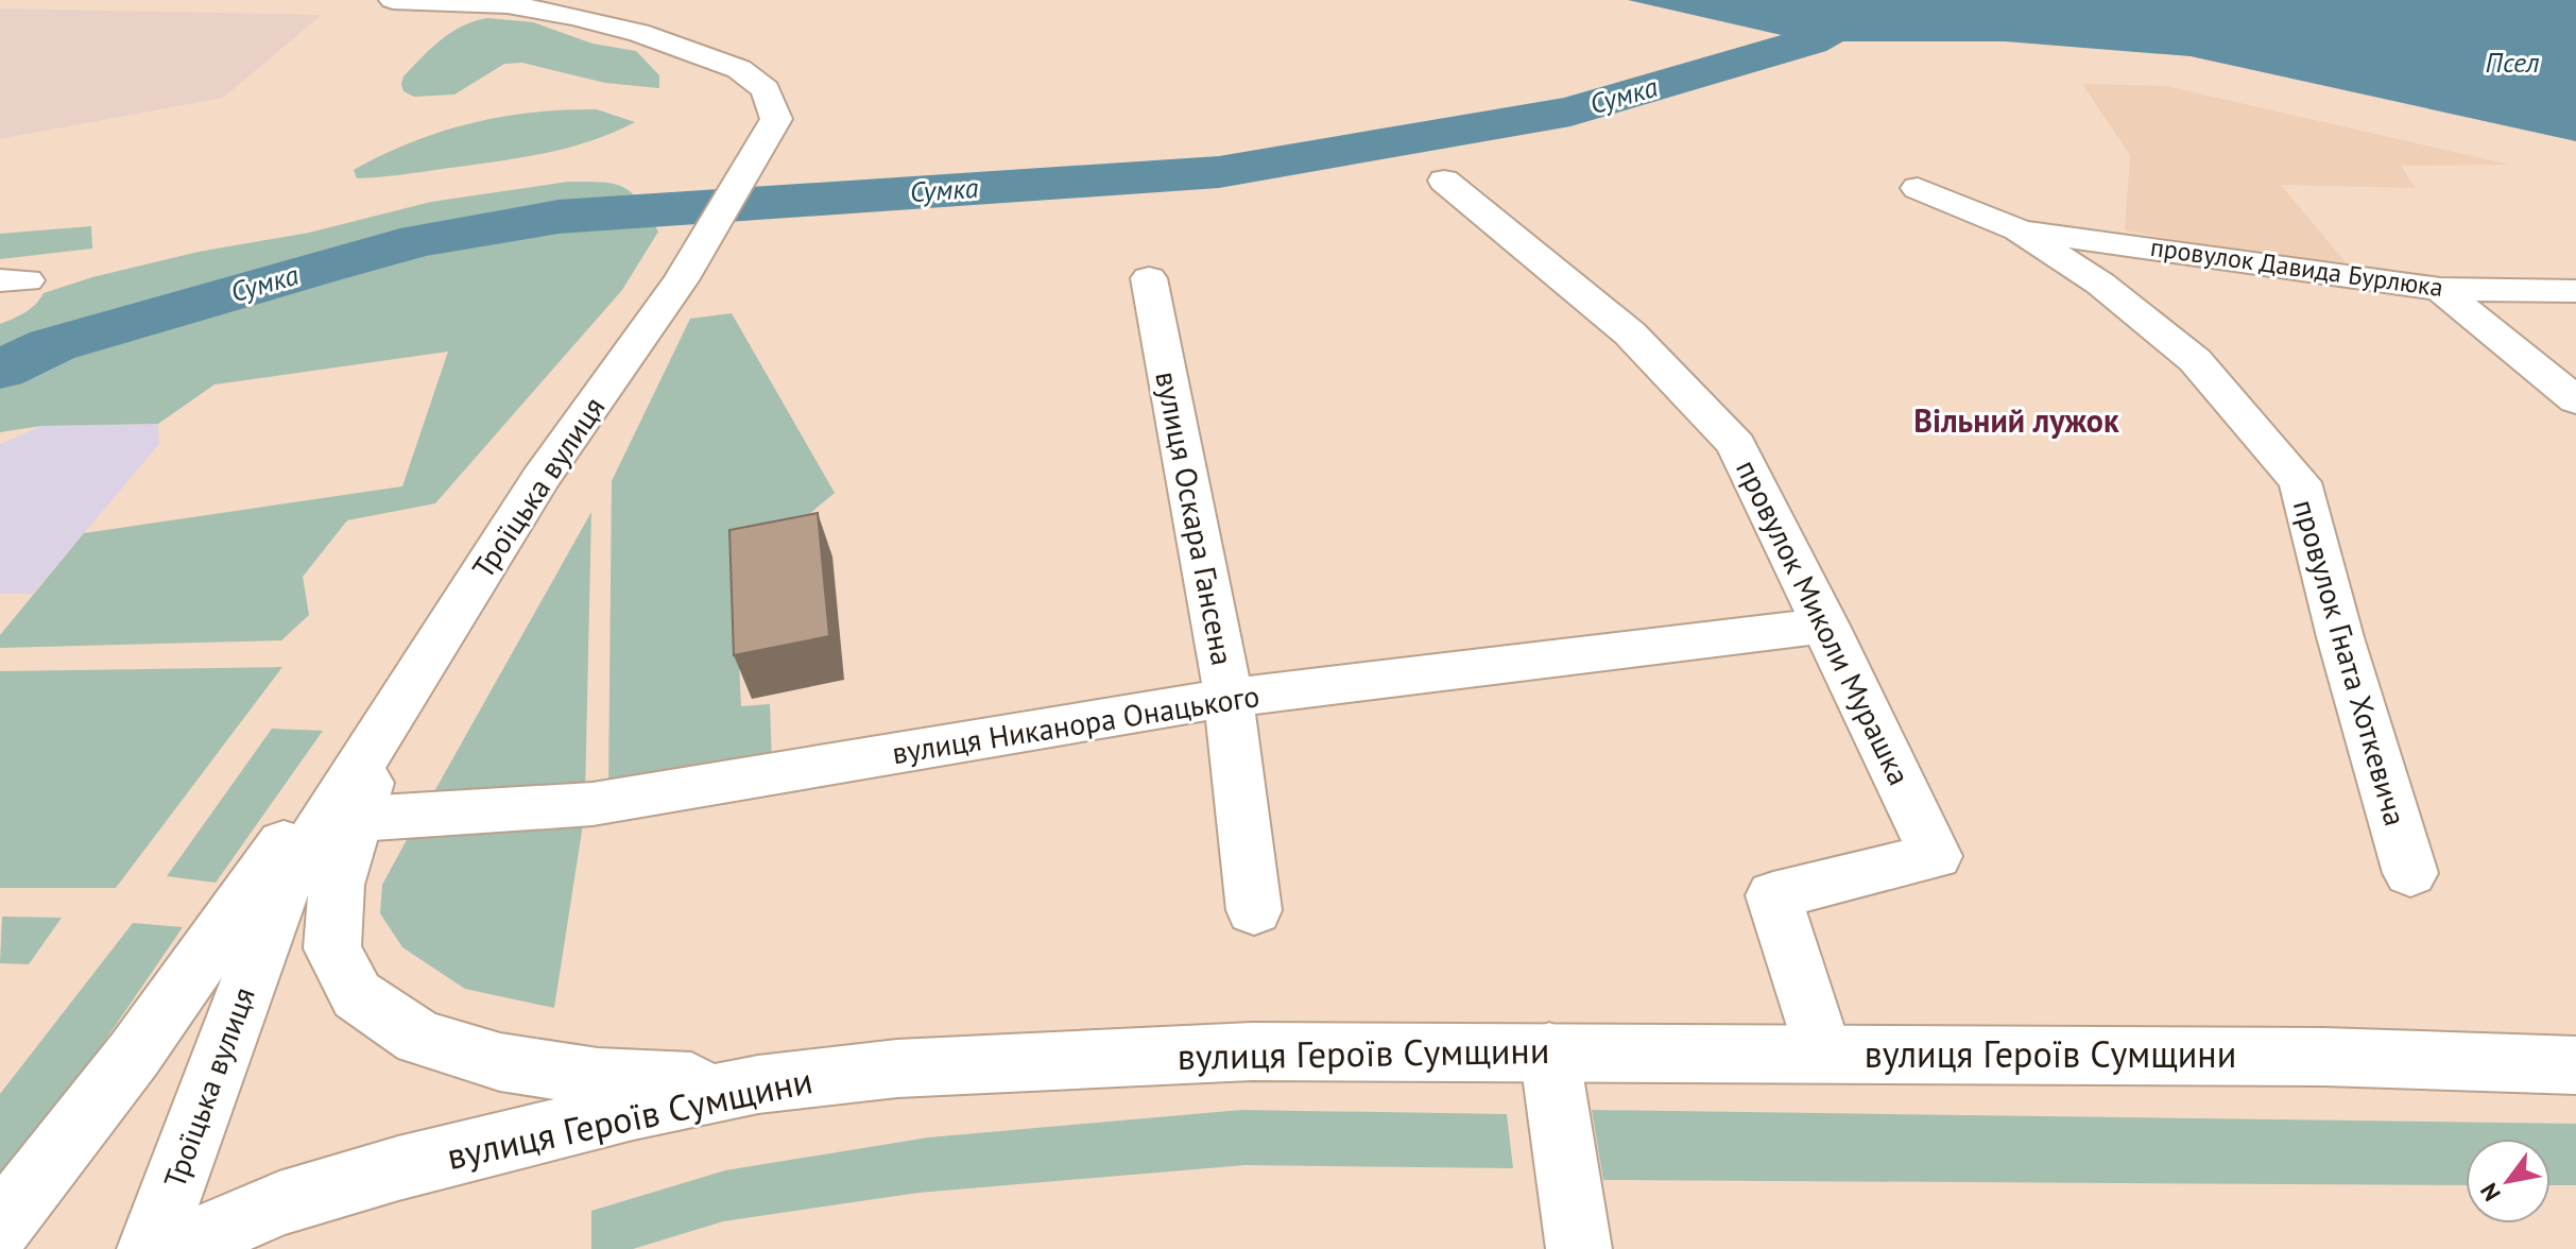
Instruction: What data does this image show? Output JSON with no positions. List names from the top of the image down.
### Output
{
  "streets": {
    "street": [
      "провулок Давида Бурлюка",
      "Троїцька вулиця",
      "вулиця Оскара Гансена",
      "провулок Миколи Мурашка",
      "провулок Гната Хоткевича",
      "вулиця Никанора Онацького",
      "вулиця Героїв Сумщини"
    ]
  },
  "crossings": [
    ["провулок Давида Бурлюка", "провулок Гната Хоткевича"],
    ["Троїцька вулиця", "вулиця Никанора Онацького"],
    ["вулиця Оскара Гансена", "вулиця Никанора Онацького"],
    ["провулок Миколи Мурашка", "вулиця Никанора Онацького"],
    ["провулок Миколи Мурашка", "вулиця Героїв Сумщини"]
  ],
  "districts": ["Вільний лужок"],
  "water": ["Псел", "Сумка"],
  "north": "bottom left"
}
